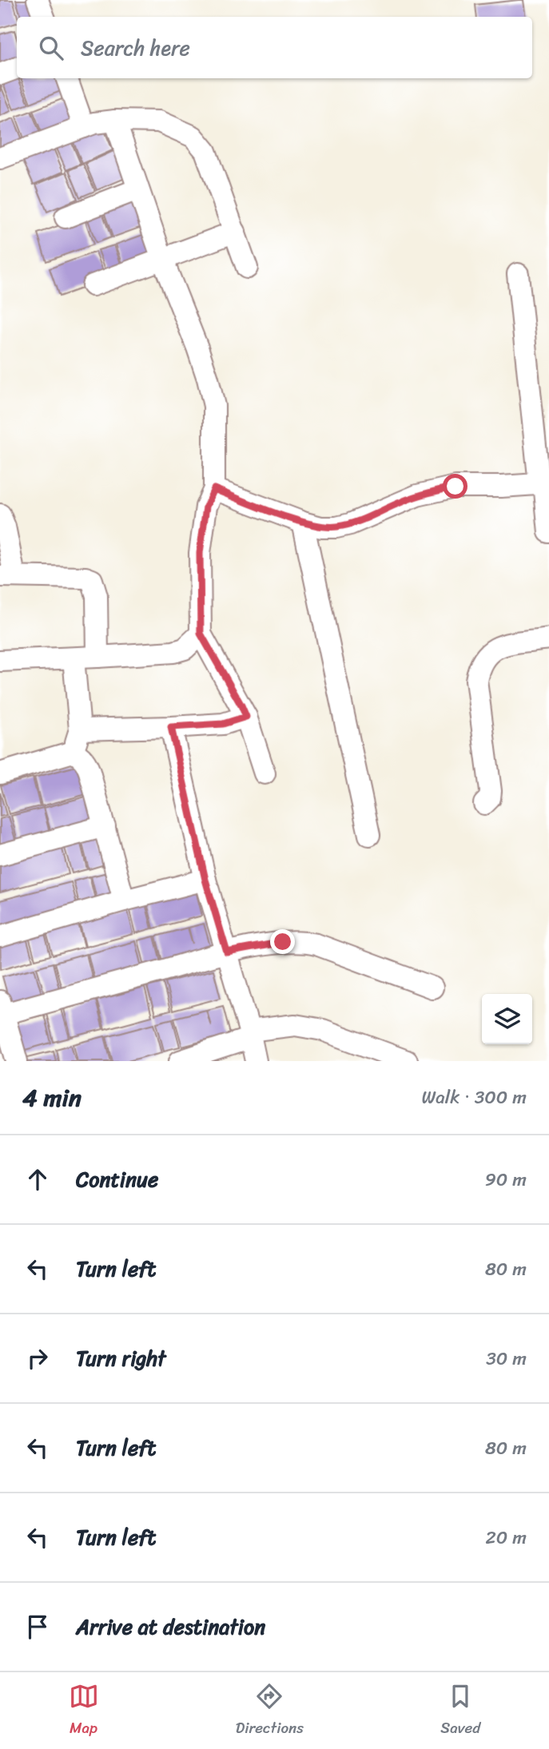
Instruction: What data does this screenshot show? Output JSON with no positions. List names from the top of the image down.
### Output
{
  "page": {
    "search": "Search here",
    "heading": ["4 min", "Walk · 300 m"],
    "list": [
      ["Continue", "90 m"],
      ["Turn left", "80 m"],
      ["Turn right", "30 m"],
      ["Turn left", "80 m"],
      ["Turn left", "20 m"],
      "Arrive at destination"
    ],
    "nav": ["Map", "Directions", "Saved"]
  }
}
